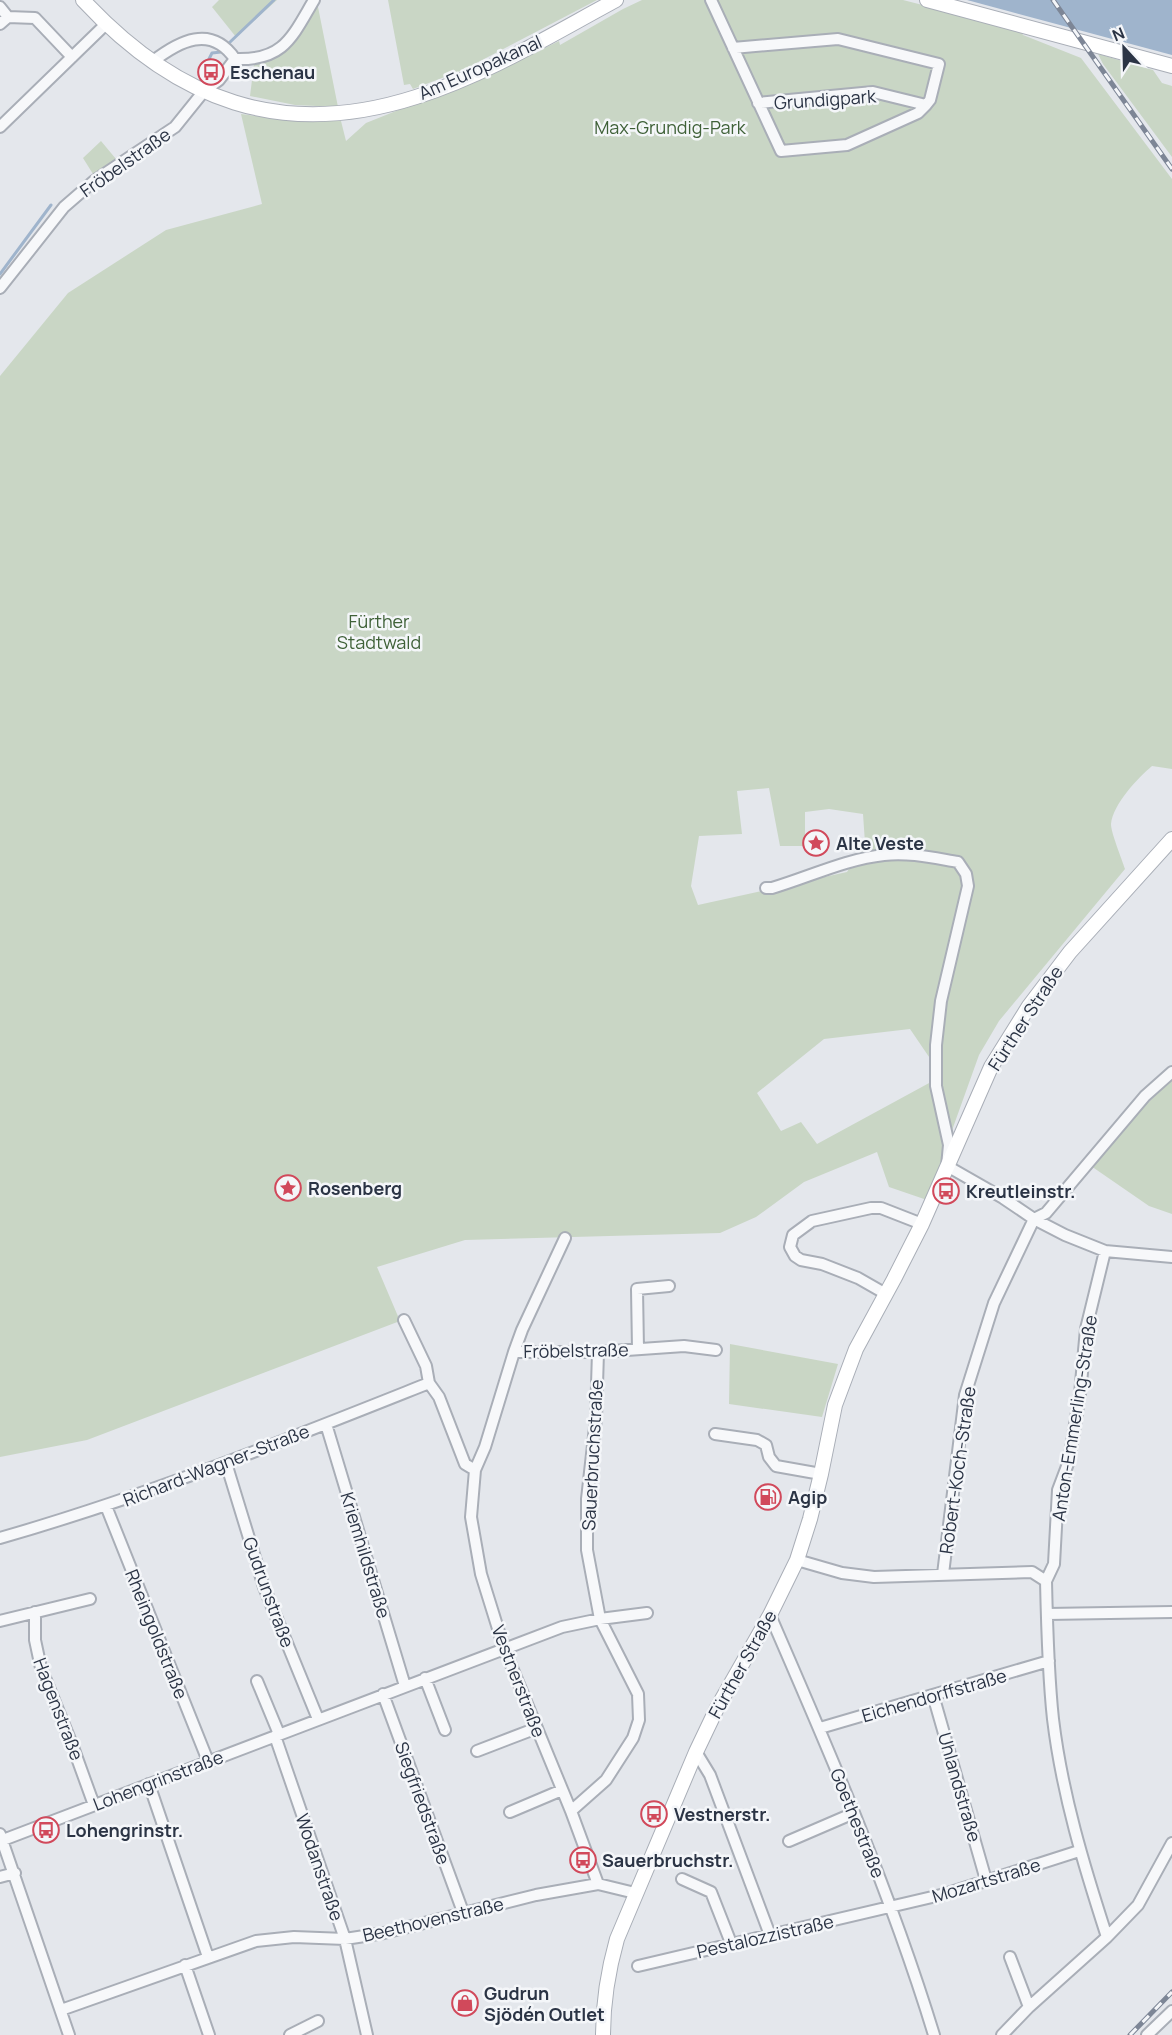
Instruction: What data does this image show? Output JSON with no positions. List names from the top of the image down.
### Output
{
  "streets": {
    "main road": ["Am Europakanal", "Fürther Straße"],
    "street": [
      "Grundigpark",
      "Fröbelstraße",
      "Anton-Emmerling-Straße",
      "Sauerbruchstraße",
      "Richard-Wagner-Straße",
      "Robert-Koch-Straße",
      "Kriemhildstraße",
      "Gudrunstraße",
      "Rheingoldstraße",
      "Vestnerstraße",
      "Eichendorffstraße",
      "Hagenstraße",
      "Lohengrinstraße",
      "Uhlandstraße",
      "Siegfriedstraße",
      "Goethestraße",
      "Wodanstraße",
      "Mozartstraße",
      "Beethovenstraße",
      "Pestalozzistraße"
    ]
  },
  "crossings": [
    ["Am Europakanal", "Fröbelstraße"],
    ["Fröbelstraße", "Sauerbruchstraße"],
    ["Fröbelstraße", "Vestnerstraße"],
    ["Fürther Straße", "Goethestraße"],
    ["Fürther Straße", "Beethovenstraße"],
    ["Anton-Emmerling-Straße", "Eichendorffstraße"],
    ["Anton-Emmerling-Straße", "Mozartstraße"],
    ["Sauerbruchstraße", "Vestnerstraße"],
    ["Sauerbruchstraße", "Lohengrinstraße"],
    ["Richard-Wagner-Straße", "Kriemhildstraße"],
    ["Richard-Wagner-Straße", "Gudrunstraße"],
    ["Richard-Wagner-Straße", "Rheingoldstraße"],
    ["Kriemhildstraße", "Lohengrinstraße"],
    ["Gudrunstraße", "Lohengrinstraße"],
    ["Rheingoldstraße", "Lohengrinstraße"],
    ["Vestnerstraße", "Lohengrinstraße"],
    ["Vestnerstraße", "Beethovenstraße"],
    ["Eichendorffstraße", "Uhlandstraße"],
    ["Eichendorffstraße", "Goethestraße"],
    ["Hagenstraße", "Lohengrinstraße"],
    ["Lohengrinstraße", "Siegfriedstraße"],
    ["Lohengrinstraße", "Wodanstraße"],
    ["Uhlandstraße", "Mozartstraße"],
    ["Siegfriedstraße", "Beethovenstraße"],
    ["Goethestraße", "Mozartstraße"],
    ["Goethestraße", "Pestalozzistraße"],
    ["Wodanstraße", "Beethovenstraße"],
    ["Mozartstraße", "Pestalozzistraße"]
  ],
  "parks": ["Max-Grundig-Park", "Fürther Stadtwald"],
  "places": {
    "bus stop": [
      "Eschenau",
      "Kreutleinstr.",
      "Vestnerstr.",
      "Lohengrinstr.",
      "Sauerbruchstr."
    ],
    "place": ["Alte Veste", "Rosenberg"],
    "fuel station": ["Agip"],
    "shop": ["Gudrun Sjödén Outlet"]
  },
  "north": "top"
}
